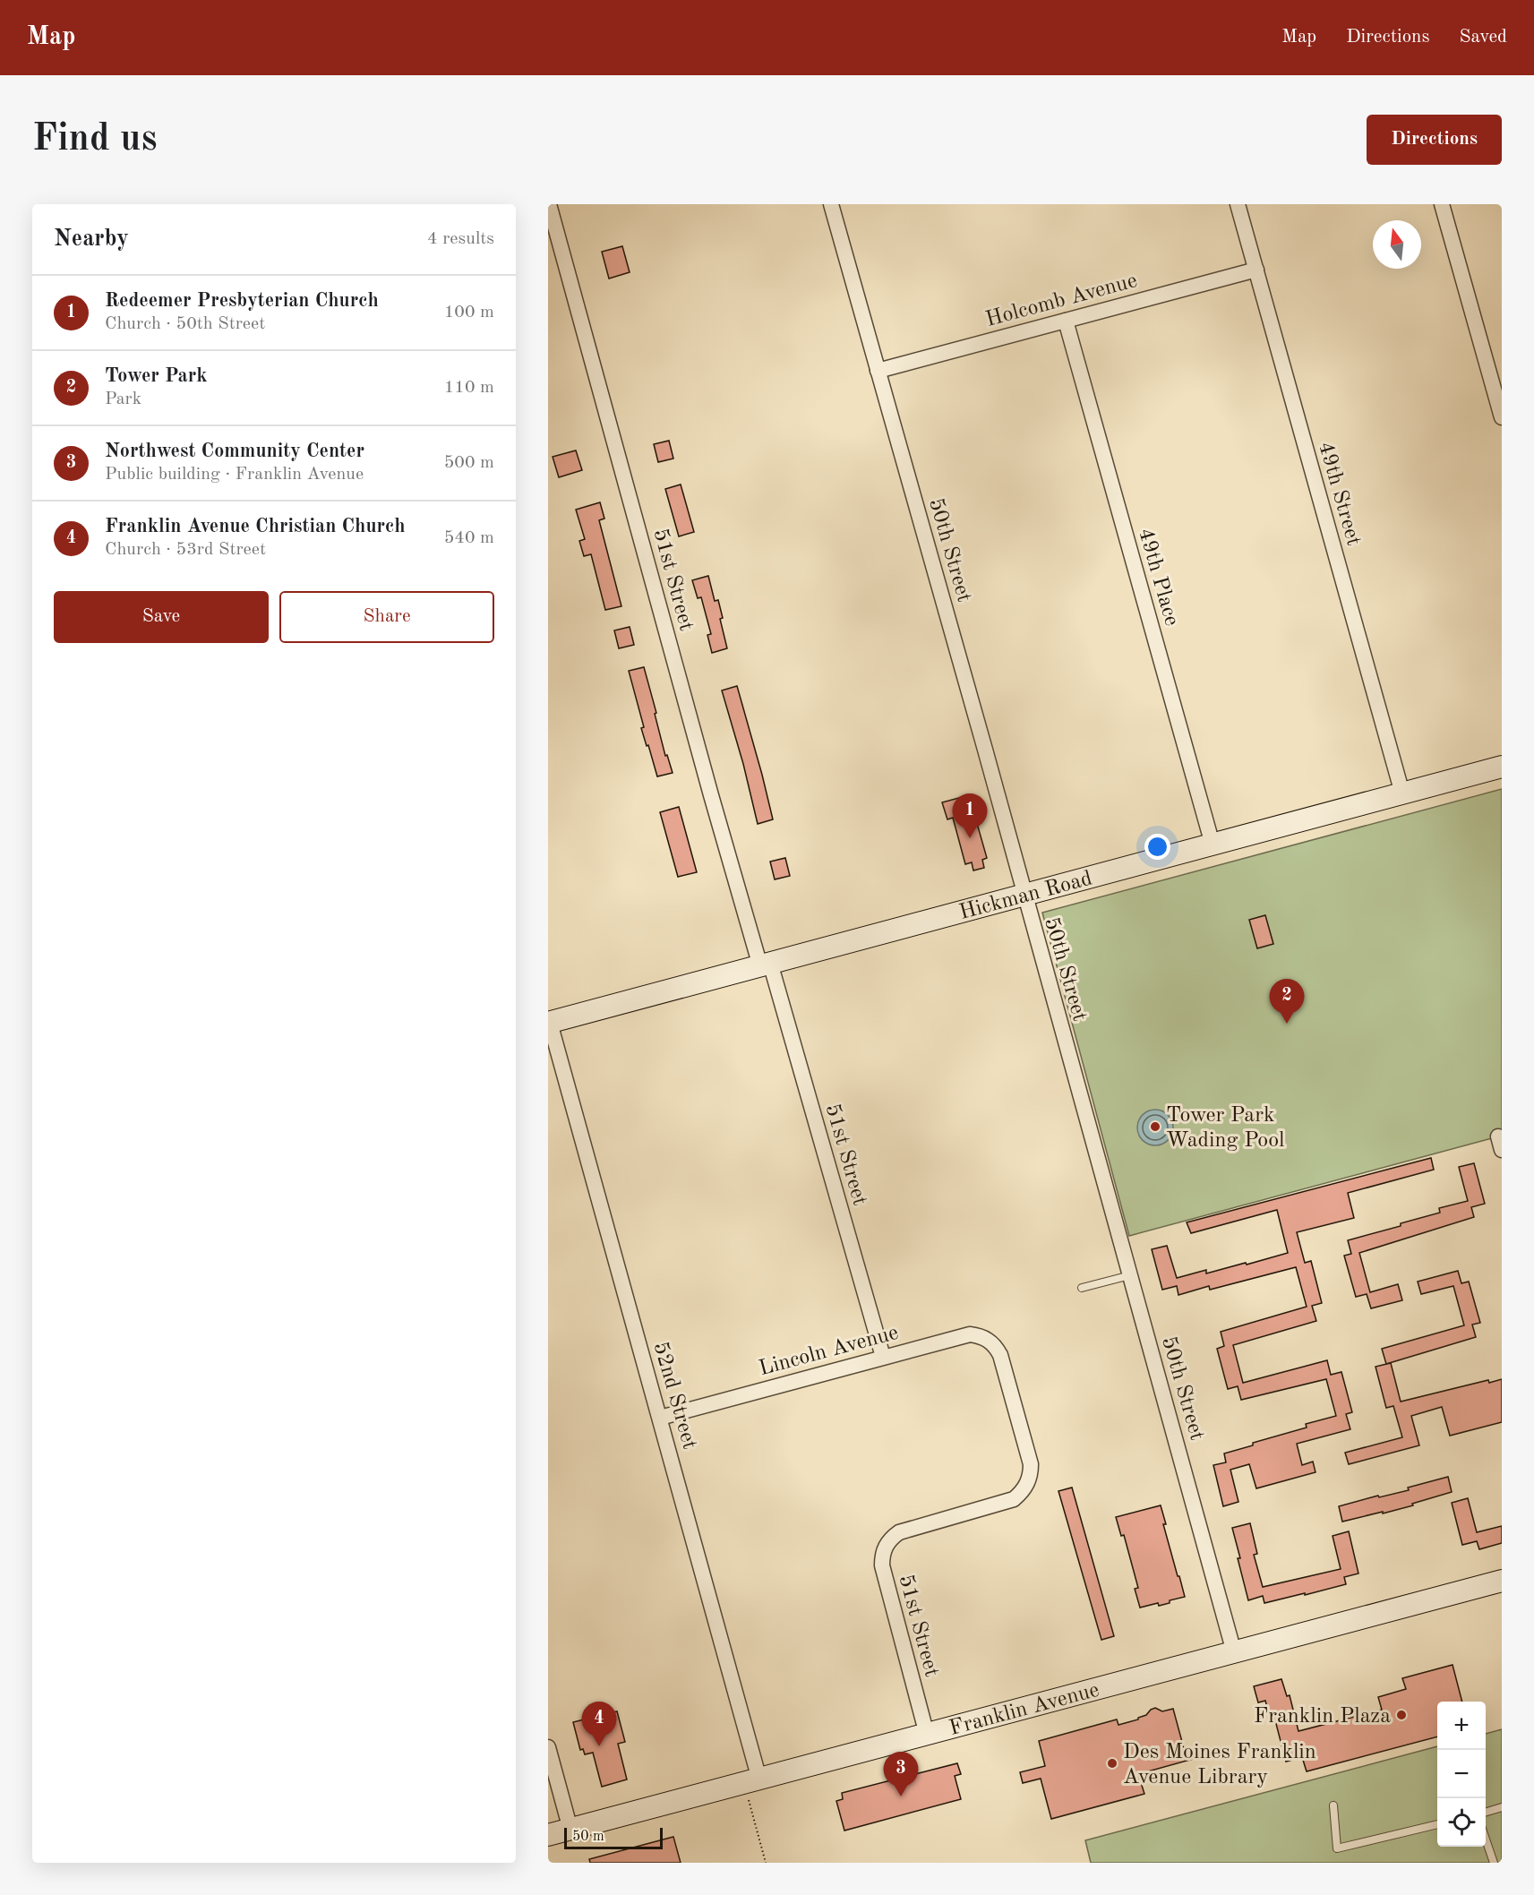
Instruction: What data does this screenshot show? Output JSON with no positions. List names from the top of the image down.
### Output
{
  "streets": {
    "street": [
      "Holcomb Avenue",
      "49th Street",
      "50th Street",
      "49th Place",
      "51st Street",
      "Hickman Road",
      "Lincoln Avenue",
      "52nd Street",
      "Franklin Avenue"
    ]
  },
  "crossings": [
    ["Holcomb Avenue", "49th Street"],
    ["Holcomb Avenue", "50th Street"],
    ["Holcomb Avenue", "49th Place"],
    ["49th Street", "Hickman Road"],
    ["50th Street", "Hickman Road"],
    ["50th Street", "Franklin Avenue"],
    ["49th Place", "Hickman Road"],
    ["51st Street", "Hickman Road"],
    ["51st Street", "Lincoln Avenue"],
    ["51st Street", "Franklin Avenue"],
    ["Hickman Road", "52nd Street"],
    ["Lincoln Avenue", "52nd Street"],
    ["52nd Street", "Franklin Avenue"]
  ],
  "places": ["Tower Park Wading Pool", "Franklin Plaza", "Des Moines Franklin Avenue Library"],
  "scale_bar": "50 m",
  "north": "top",
  "page": {
    "header": "Map",
    "nav": ["Map", "Directions", "Saved"],
    "buttons": [
      "Directions",
      ["Save", "Share"]
    ],
    "title": "Find us",
    "heading": ["Nearby", "4 results"],
    "list": [
      {
        "mark": "1",
        "name": "Redeemer Presbyterian Church",
        "note": "Church · 50th Street",
        "value": "100 m"
      },
      {
        "mark": "2",
        "name": "Tower Park",
        "note": "Park",
        "value": "110 m"
      },
      {
        "mark": "3",
        "name": "Northwest Community Center",
        "note": "Public building · Franklin Avenue",
        "value": "500 m"
      },
      {
        "mark": "4",
        "name": "Franklin Avenue Christian Church",
        "note": "Church · 53rd Street",
        "value": "540 m"
      }
    ],
    "pins": [
      "1",
      "2",
      "4",
      "3"
    ],
    "map_buttons": ["+", "−"],
    "scale": "50 m"
  }
}
